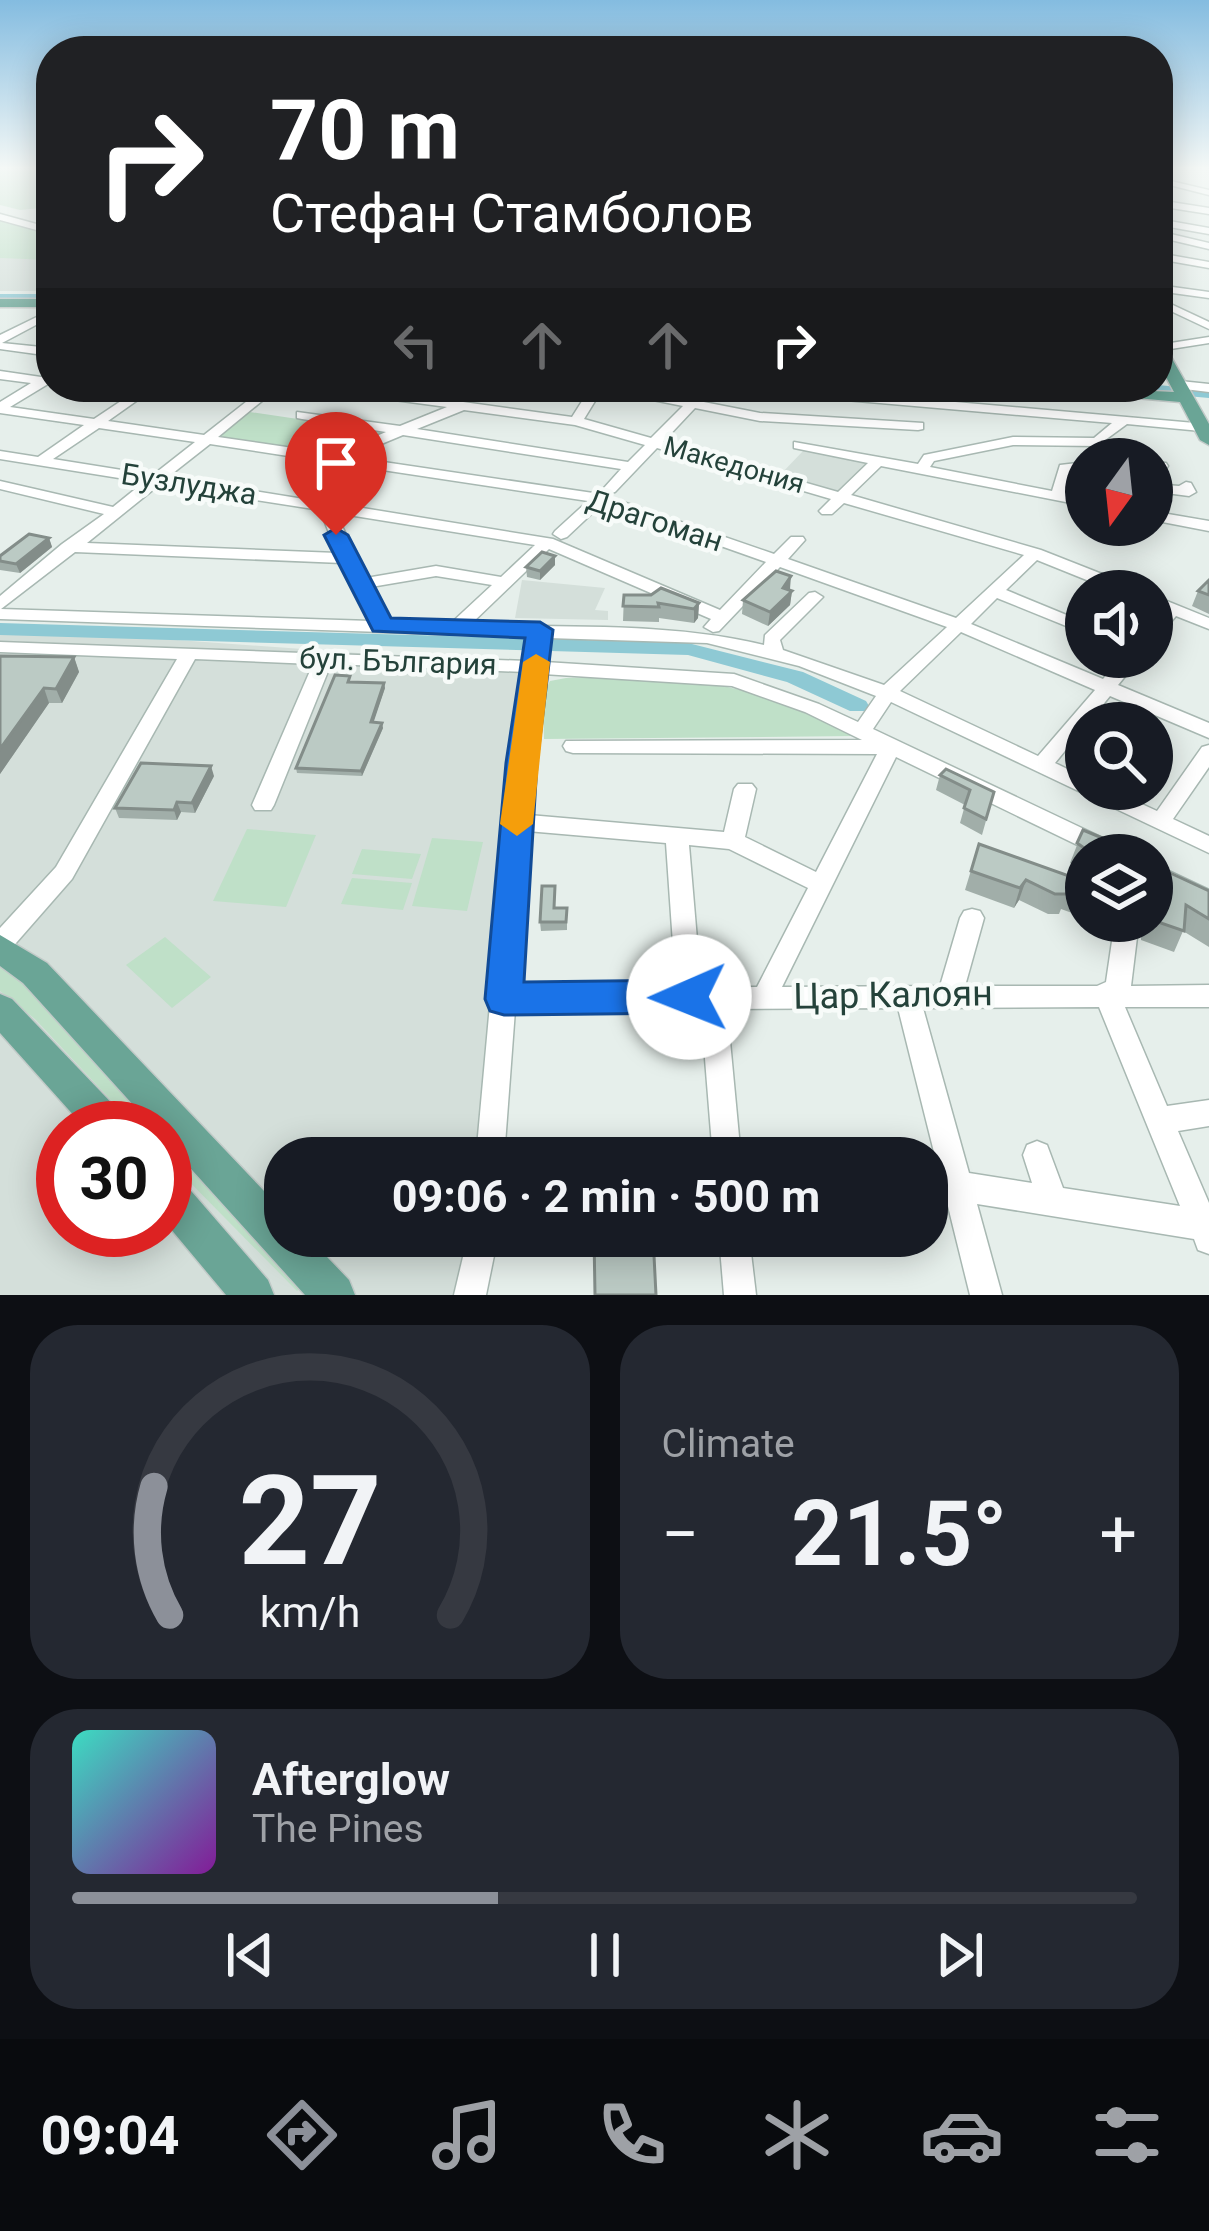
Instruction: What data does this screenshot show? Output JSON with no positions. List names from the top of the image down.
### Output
{
  "streets": {
    "street": [
      "Македония",
      "Бузлуджа",
      "Драгоман",
      "бул. България",
      "Цар Калоян"
    ]
  },
  "north": "bottom",
  "page": {
    "turn": ["70 m", "Стефан Стамболов"],
    "limit": "30",
    "trip": "09:06 · 2 min · 500 m",
    "tile": "Climate",
    "heat": ["−", "21.5°", "+"],
    "song": ["Afterglow", "The Pines"],
    "tabs": "09:04",
    "gauge": ["27", "km/h"]
  }
}
